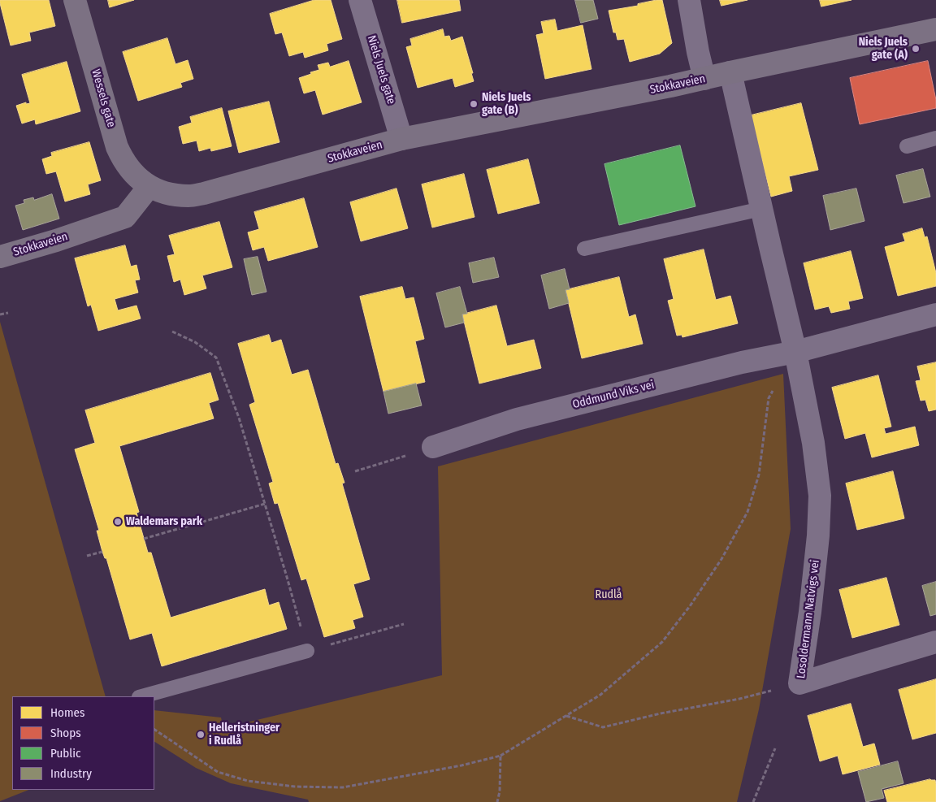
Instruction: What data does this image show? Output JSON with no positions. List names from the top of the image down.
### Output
{
  "streets": {
    "main road": ["Stokkaveien", "Wessels gate"],
    "street": ["Niels Juels gate", "Oddmund Viks vei", "Losoldermann Natvigs vei"]
  },
  "crossings": [
    ["Niels Juels gate", "Stokkaveien"],
    ["Stokkaveien", "Wessels gate"],
    ["Oddmund Viks vei", "Losoldermann Natvigs vei"]
  ],
  "parks": ["Rudlå"],
  "places": [
    "Niels Juels gate (A)",
    "Niels Juels gate (B)",
    "Waldemars park",
    "Helleristninger i Rudlå"
  ],
  "legend": [
    "Homes",
    "Shops",
    "Public",
    "Industry"
  ]
}
